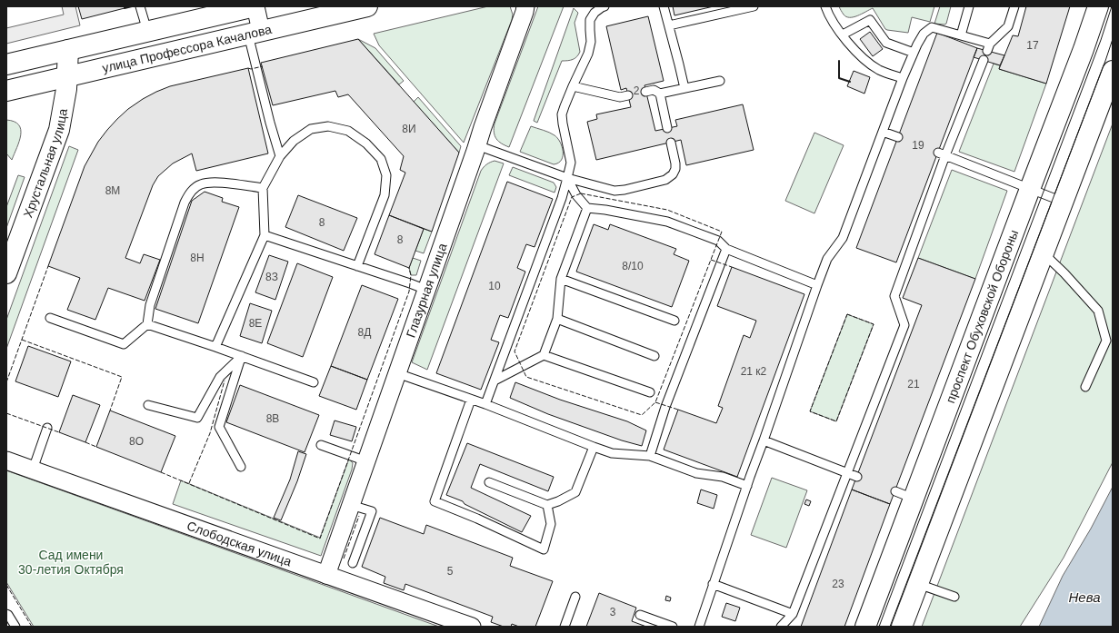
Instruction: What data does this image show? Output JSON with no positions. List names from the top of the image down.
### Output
{
  "streets": {
    "main road": ["улица Профессора Качалова", "Хрустальная улица", "проспект Обуховской Обороны"],
    "street": ["Глазурная улица", "Слободская улица"]
  },
  "crossings": [
    ["улица Профессора Качалова", "Хрустальная улица"],
    ["Глазурная улица", "Слободская улица"]
  ],
  "water": ["Нева"],
  "parks": ["Сад имени 30-летия Октября"],
  "house_numbers": [
    "17",
    "2",
    "8И",
    "19",
    "8М",
    "8",
    "8",
    "8Н",
    "8/10",
    "8З",
    "10",
    "8Е",
    "8Д",
    "21 к2",
    "21",
    "8В",
    "8О",
    "5",
    "23",
    "3"
  ]
}
